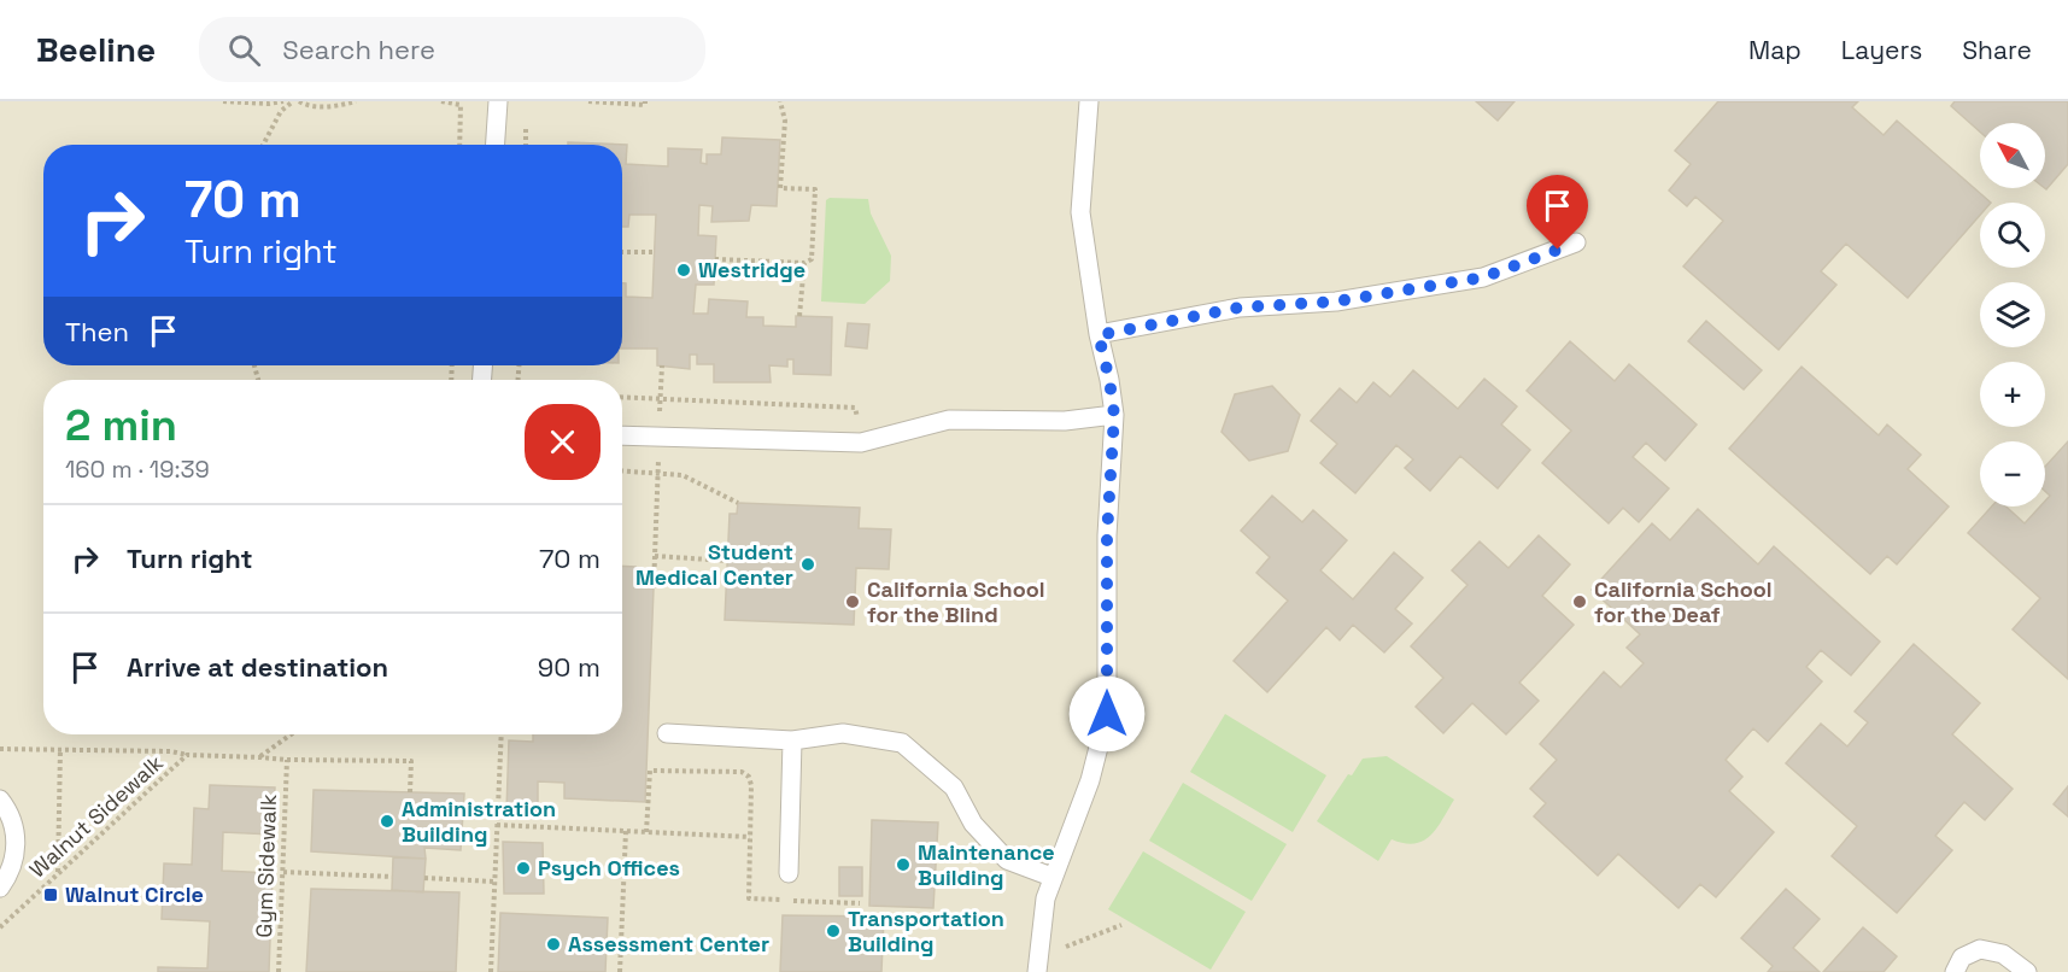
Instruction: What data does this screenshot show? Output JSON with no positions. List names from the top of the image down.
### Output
{
  "streets": {
    "path": ["Walnut Sidewalk", "Gym Sidewalk"]
  },
  "crossings": [
    ["Walnut Sidewalk", "Gym Sidewalk"]
  ],
  "places": {
    "other": [
      "Westridge",
      "Student Medical Center",
      "California School for the Blind",
      "California School for the Deaf",
      "Administration Building",
      "Maintenance Building",
      "Psych Offices",
      "Transportation Building",
      "Assessment Center"
    ],
    "transit": ["Walnut Circle"]
  },
  "north": "top left",
  "page": {
    "header": "Beeline",
    "search": "Search here",
    "nav": ["Map", "Layers", "Share"],
    "map_buttons": ["+", "−"],
    "turn": ["70 m", "Turn right"],
    "then": "Then",
    "heading": ["2 min", "160 m · 19:39"],
    "list": [
      {
        "name": "Turn right",
        "value": "70 m"
      },
      {
        "name": "Arrive at destination",
        "value": "90 m"
      }
    ]
  }
}
